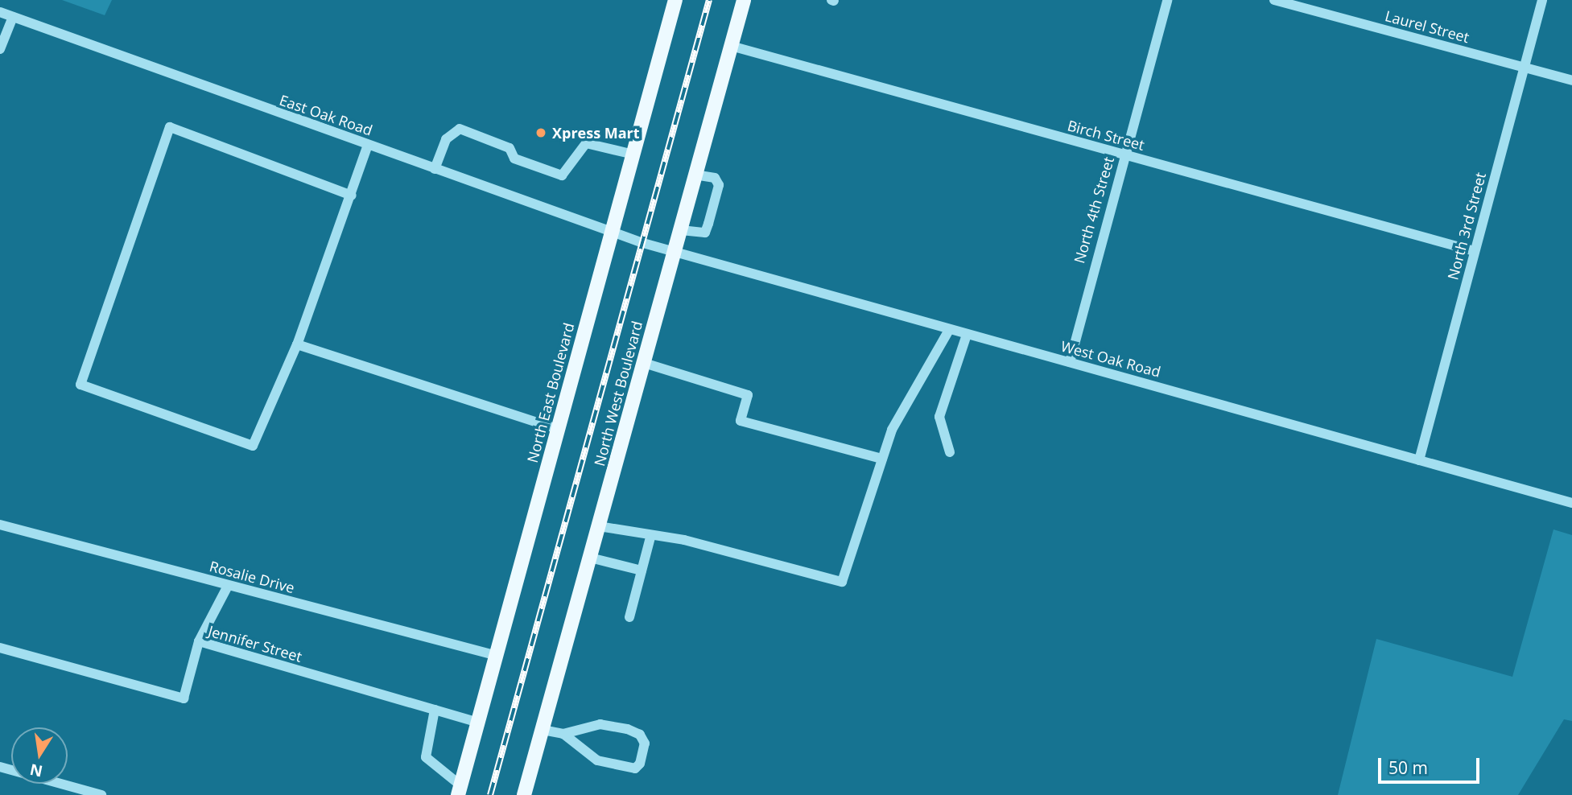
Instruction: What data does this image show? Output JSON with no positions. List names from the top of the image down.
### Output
{
  "streets": {
    "main road": ["North East Boulevard", "North West Boulevard"],
    "street": [
      "Laurel Street",
      "East Oak Road",
      "Birch Street",
      "North 4th Street",
      "North 3rd Street",
      "West Oak Road",
      "Rosalie Drive",
      "Jennifer Street"
    ]
  },
  "crossings": [
    ["Laurel Street", "North 3rd Street"],
    ["East Oak Road", "West Oak Road"],
    ["East Oak Road", "North East Boulevard"],
    ["Birch Street", "North 4th Street"],
    ["Birch Street", "North 3rd Street"],
    ["Birch Street", "North West Boulevard"],
    ["North 4th Street", "West Oak Road"],
    ["North 3rd Street", "West Oak Road"],
    ["West Oak Road", "North West Boulevard"],
    ["North East Boulevard", "Rosalie Drive"],
    ["North East Boulevard", "Jennifer Street"]
  ],
  "places": ["Xpress Mart"],
  "scale_bar": "50 m",
  "north": "bottom"
}
